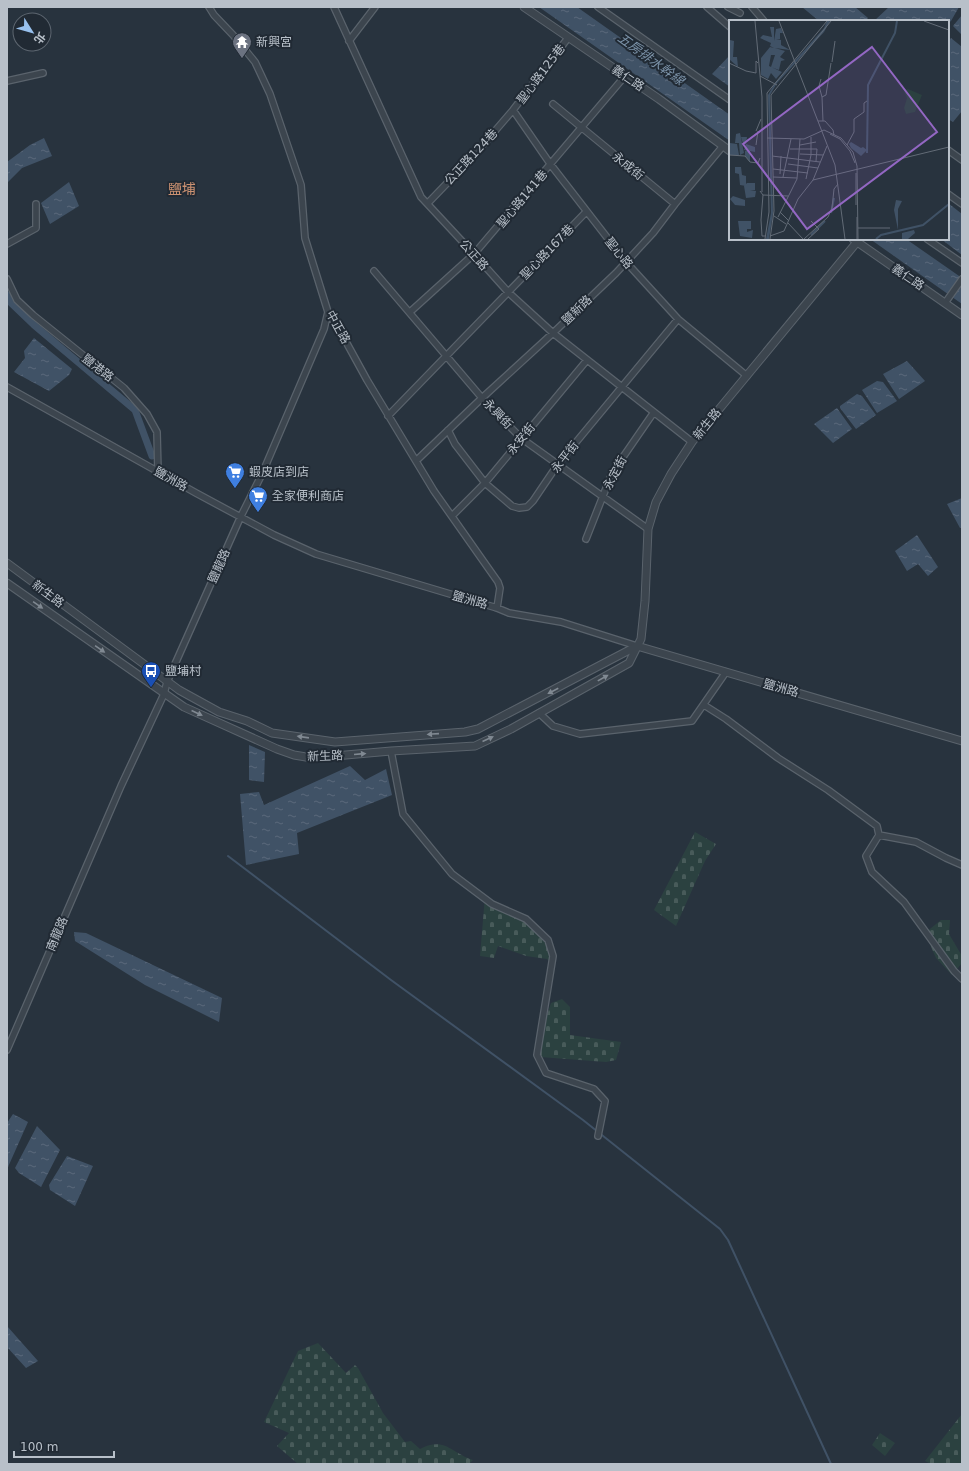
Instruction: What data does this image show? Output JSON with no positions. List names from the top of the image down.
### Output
{
  "streets": {
    "street": [
      "聖心路125巷",
      "義仁路",
      "公正路124巷",
      "永成街",
      "聖心路141巷",
      "聖心路167巷",
      "聖心路",
      "公正路",
      "鹽新路",
      "中正路",
      "鹽港路",
      "永興街",
      "新生路",
      "永安街",
      "永平街",
      "永定街",
      "鹽洲路",
      "鹽龍路",
      "南龍路"
    ]
  },
  "crossings": [
    ["聖心路125巷", "義仁路"],
    ["聖心路125巷", "公正路124巷"],
    ["聖心路125巷", "聖心路"],
    ["義仁路", "聖心路141巷"],
    ["義仁路", "鹽新路"],
    ["義仁路", "新生路"],
    ["公正路124巷", "聖心路"],
    ["公正路124巷", "公正路"],
    ["永成街", "聖心路141巷"],
    ["永成街", "鹽新路"],
    ["聖心路141巷", "聖心路"],
    ["聖心路141巷", "公正路"],
    ["聖心路141巷", "永興街"],
    ["聖心路167巷", "聖心路"],
    ["聖心路167巷", "公正路"],
    ["聖心路167巷", "中正路"],
    ["聖心路167巷", "永興街"],
    ["聖心路", "鹽新路"],
    ["聖心路", "新生路"],
    ["聖心路", "永平街"],
    ["公正路", "鹽新路"],
    ["公正路", "新生路"],
    ["公正路", "永安街"],
    ["公正路", "永平街"],
    ["公正路", "永定街"],
    ["鹽新路", "中正路"],
    ["鹽新路", "永興街"],
    ["鹽新路", "永平街"],
    ["中正路", "永安街"],
    ["中正路", "鹽洲路"],
    ["中正路", "鹽龍路"],
    ["鹽港路", "鹽洲路"],
    ["永興街", "新生路"],
    ["永興街", "永安街"],
    ["永興街", "永平街"],
    ["永興街", "永定街"],
    ["新生路", "鹽洲路"],
    ["新生路", "鹽龍路"],
    ["永安街", "永平街"],
    ["鹽洲路", "鹽龍路"],
    ["鹽龍路", "南龍路"]
  ],
  "districts": ["鹽埔"],
  "water": ["五房排水幹線"],
  "places": {
    "temple": ["新興宮"],
    "supermarket": ["蝦皮店到店", "全家便利商店"],
    "bus stop": ["鹽埔村"]
  },
  "scale_bar": "100 m",
  "north": "bottom right"
}
